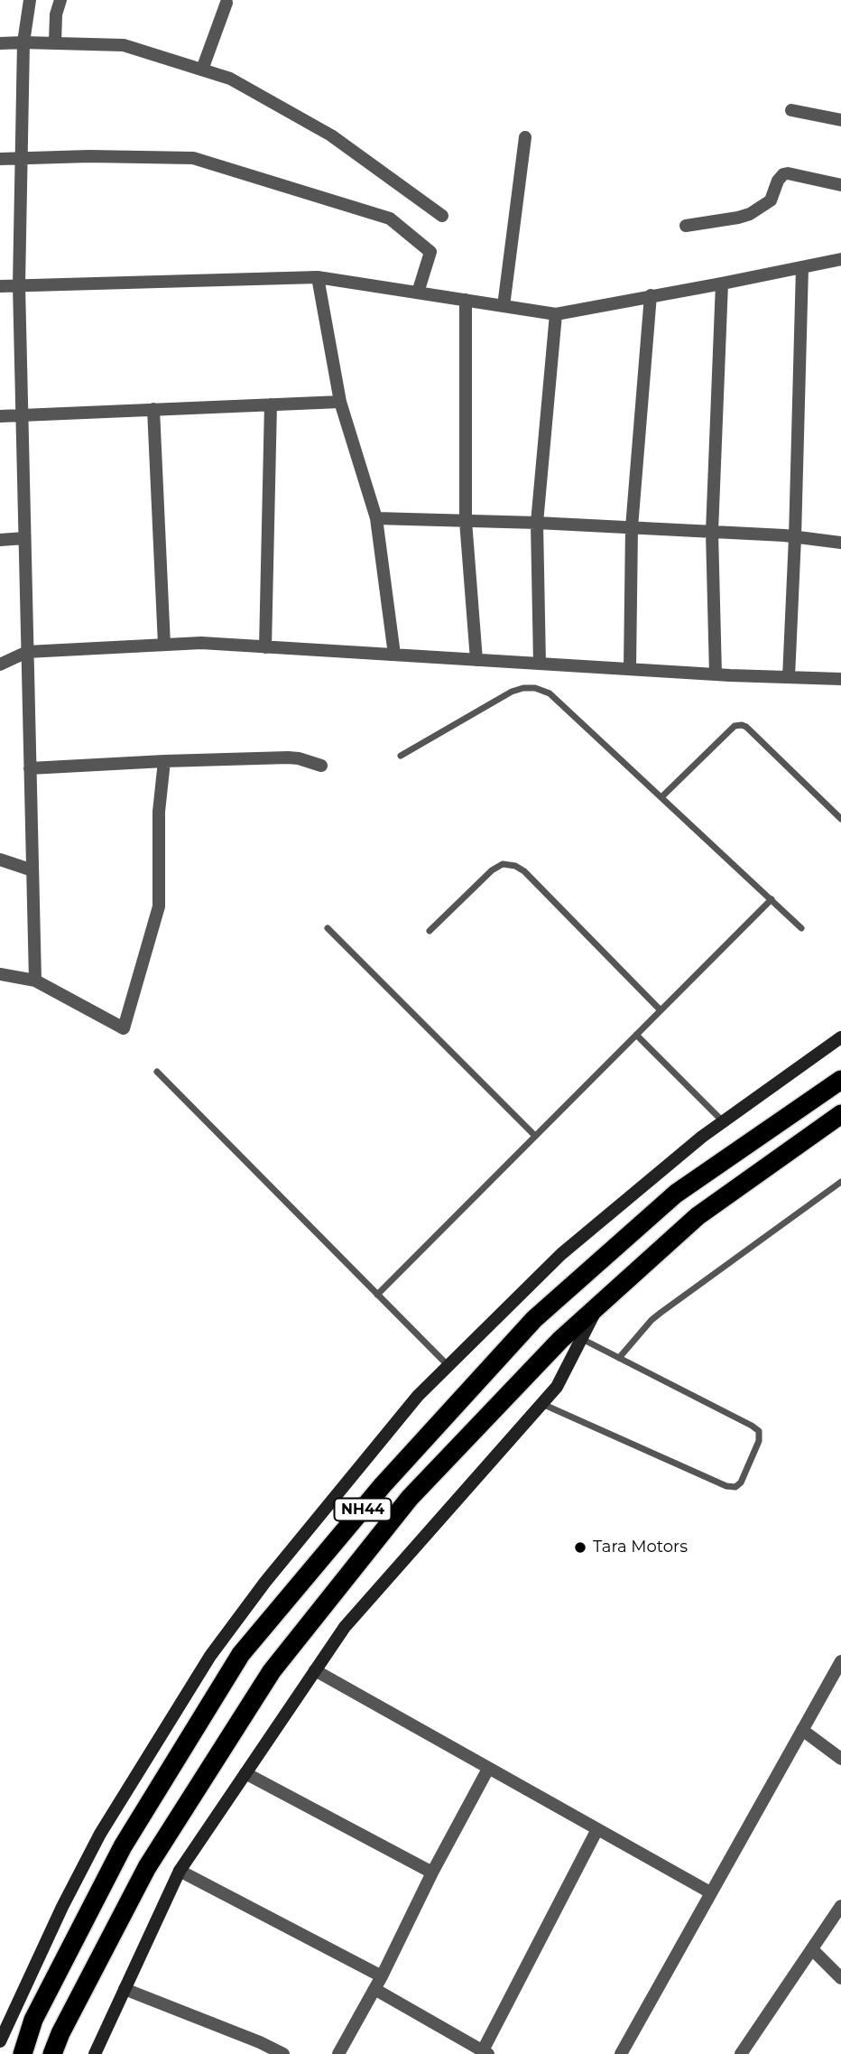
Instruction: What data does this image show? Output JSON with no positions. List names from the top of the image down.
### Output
{
  "streets": {
    "highway": ["NH44"]
  },
  "places": ["Tara Motors"]
}
